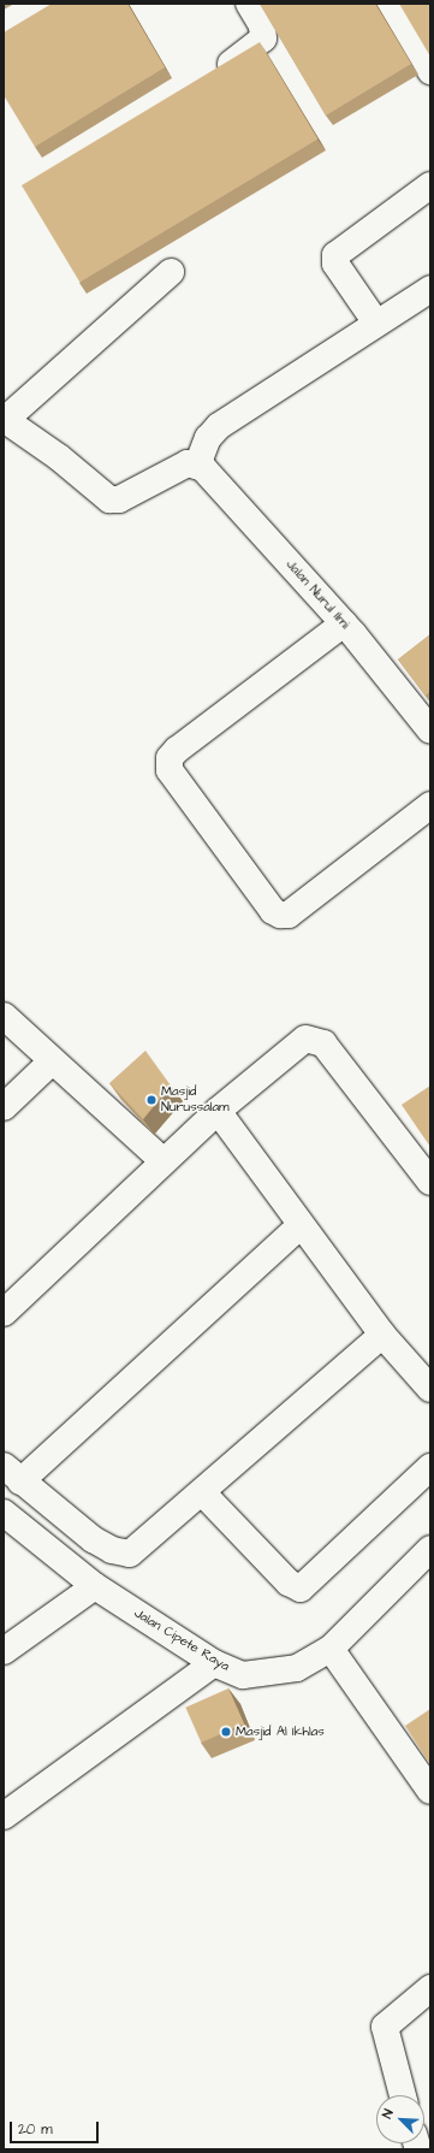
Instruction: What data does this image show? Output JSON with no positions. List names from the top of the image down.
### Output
{
  "streets": {
    "street": ["Jalan Nurul Ilmi", "Jalan Cipete Raya"]
  },
  "places": ["Masjid Nurussalam", "Masjid Al Ikhlas"],
  "scale_bar": "20 m",
  "north": "top left"
}
